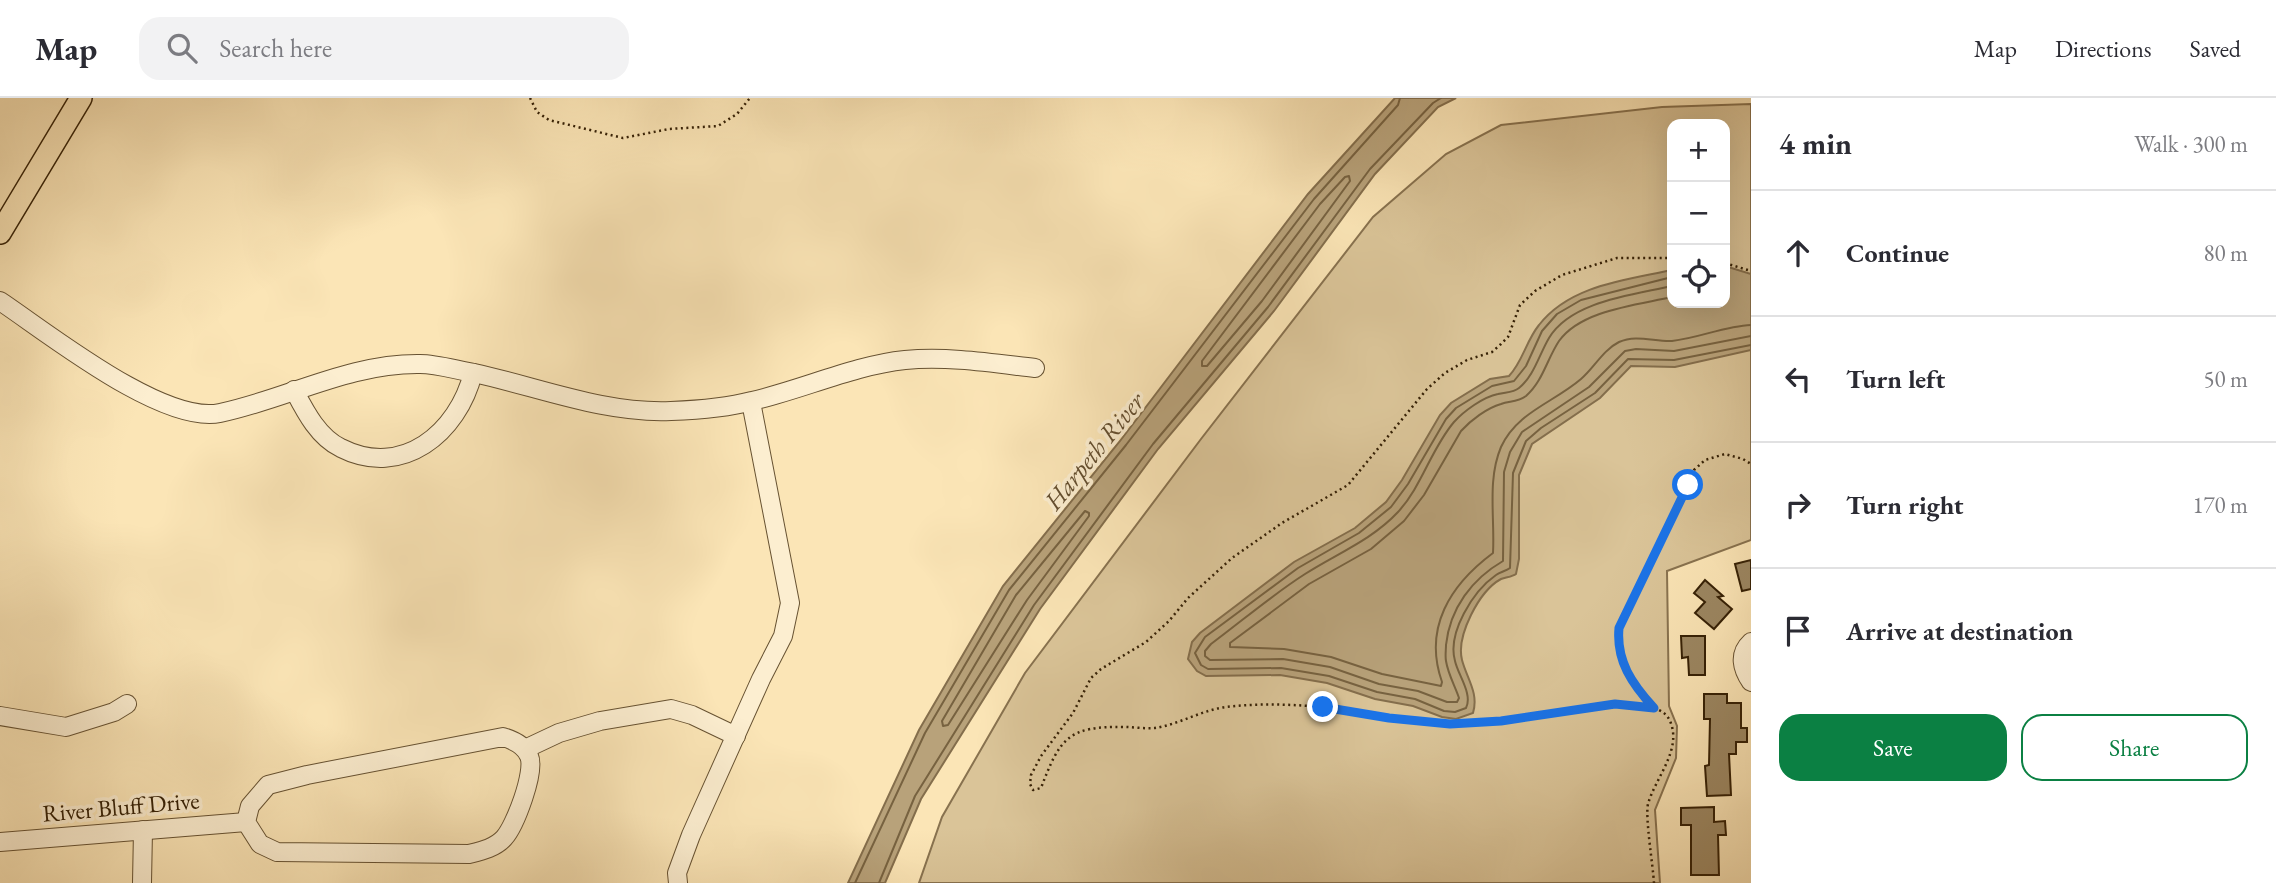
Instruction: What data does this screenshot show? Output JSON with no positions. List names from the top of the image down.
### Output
{
  "streets": {
    "street": ["River Bluff Drive"]
  },
  "water": ["Harpeth River"],
  "page": {
    "header": "Map",
    "search": "Search here",
    "nav": ["Map", "Directions", "Saved"],
    "heading": ["4 min", "Walk · 300 m"],
    "map_buttons": ["+", "−"],
    "list": [
      ["Continue", "80 m"],
      ["Turn left", "50 m"],
      ["Turn right", "170 m"],
      "Arrive at destination"
    ],
    "buttons": ["Save", "Share"]
  }
}
